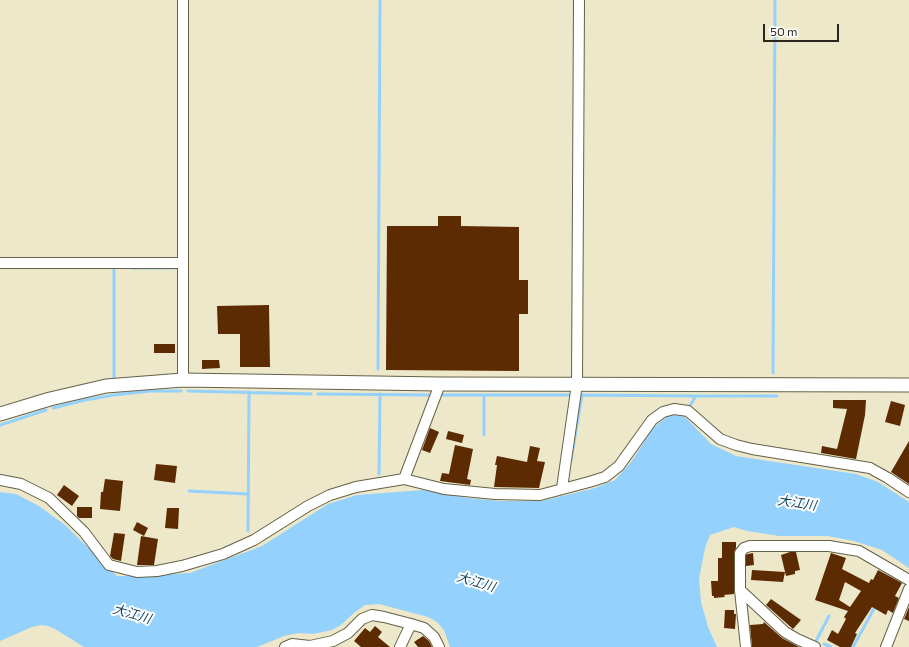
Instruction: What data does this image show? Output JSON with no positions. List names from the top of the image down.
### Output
{
  "water": ["大江川"],
  "scale_bar": "50 m"
}
